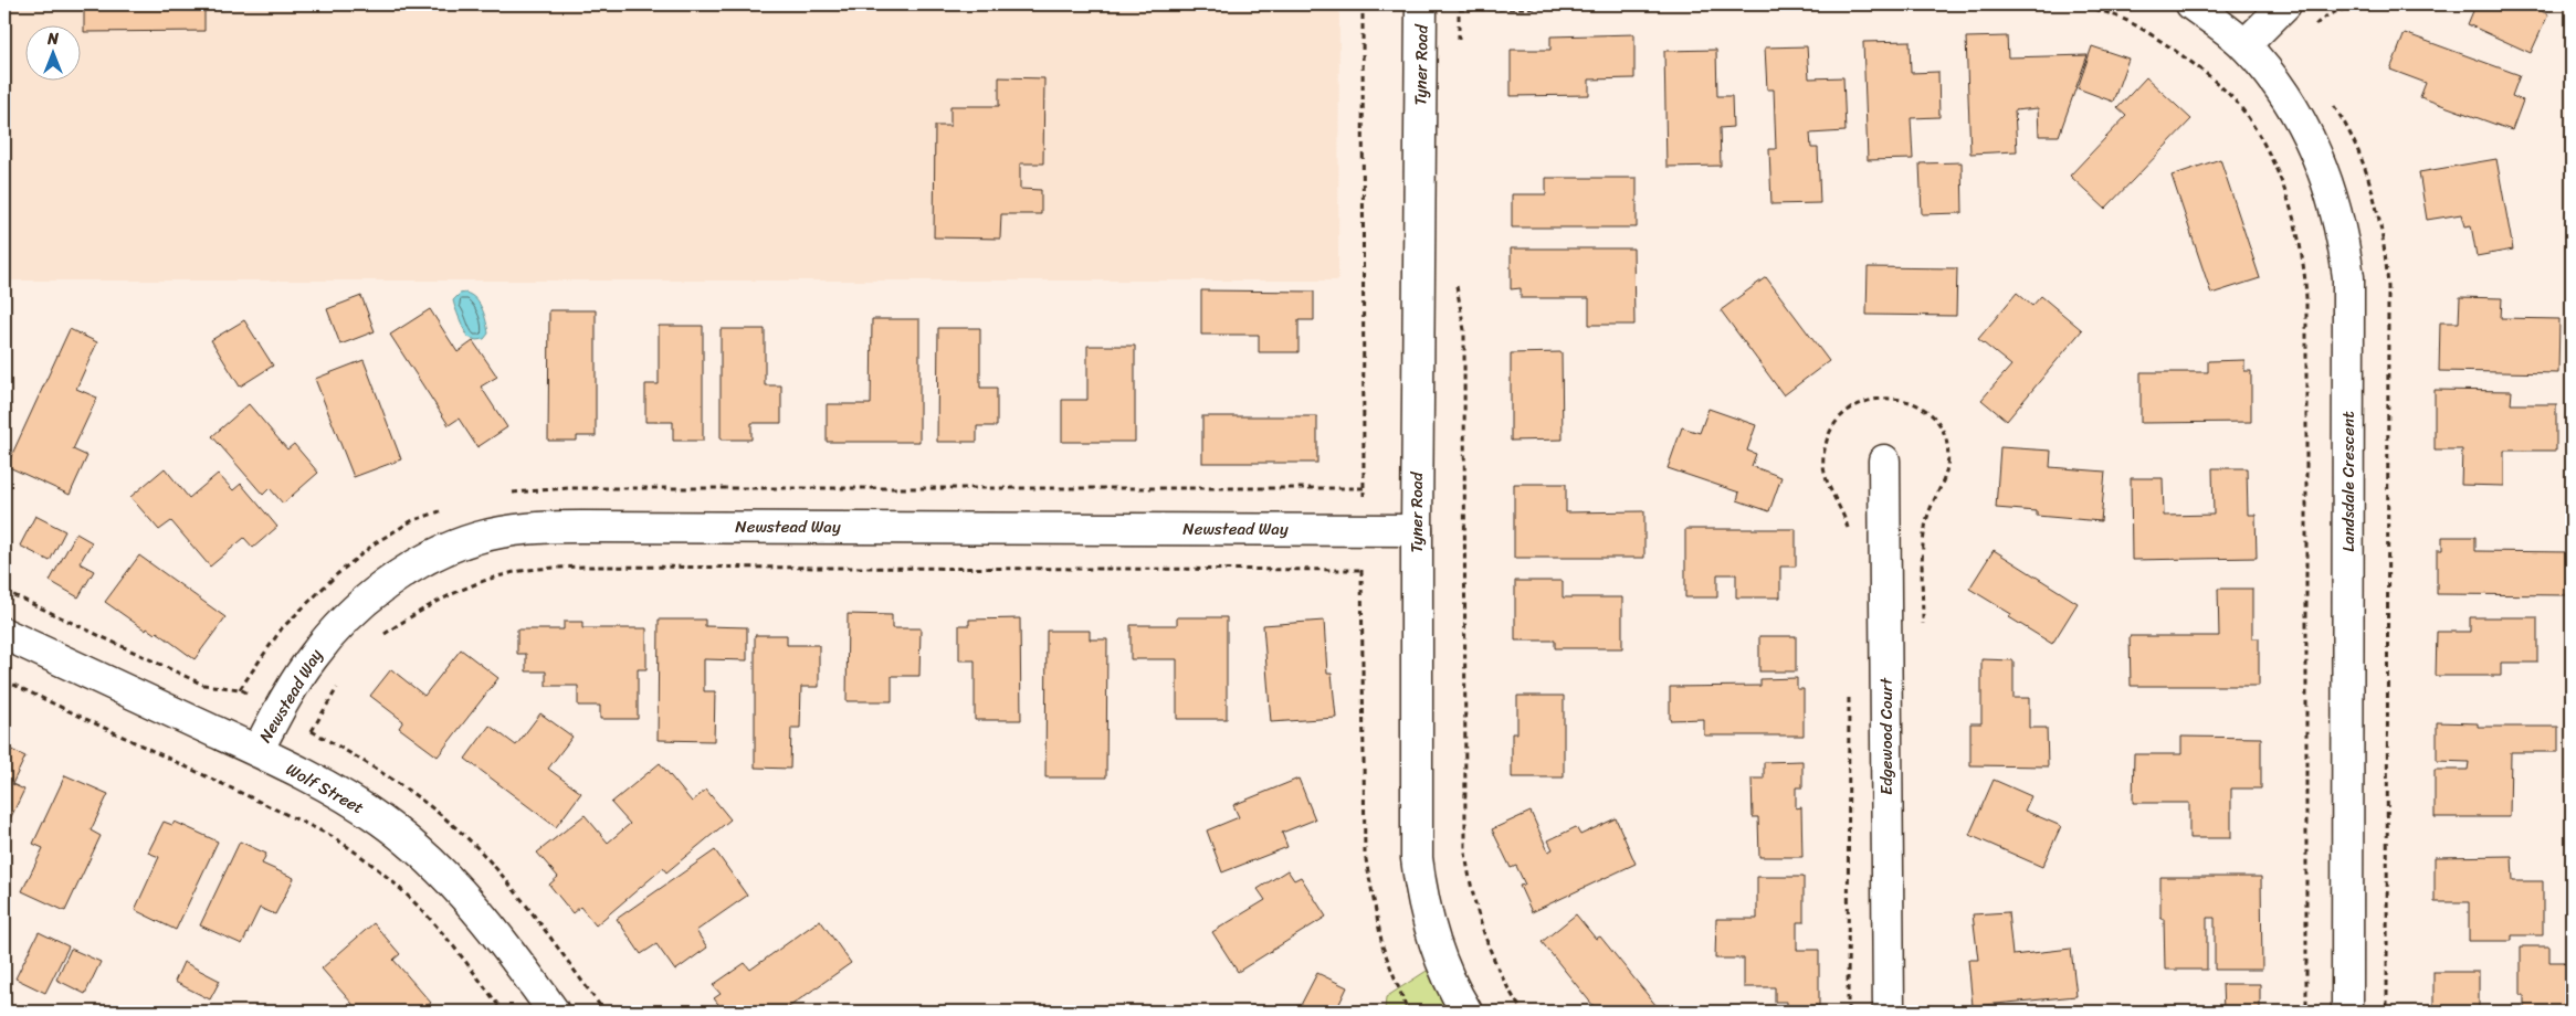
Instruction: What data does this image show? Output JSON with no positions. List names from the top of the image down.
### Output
{
  "streets": {
    "street": [
      "Tyner Road",
      "Landsdale Crescent",
      "Newstead Way",
      "Edgewood Court",
      "Wolf Street"
    ]
  },
  "crossings": [
    ["Tyner Road", "Newstead Way"],
    ["Newstead Way", "Wolf Street"]
  ],
  "north": "top"
}
